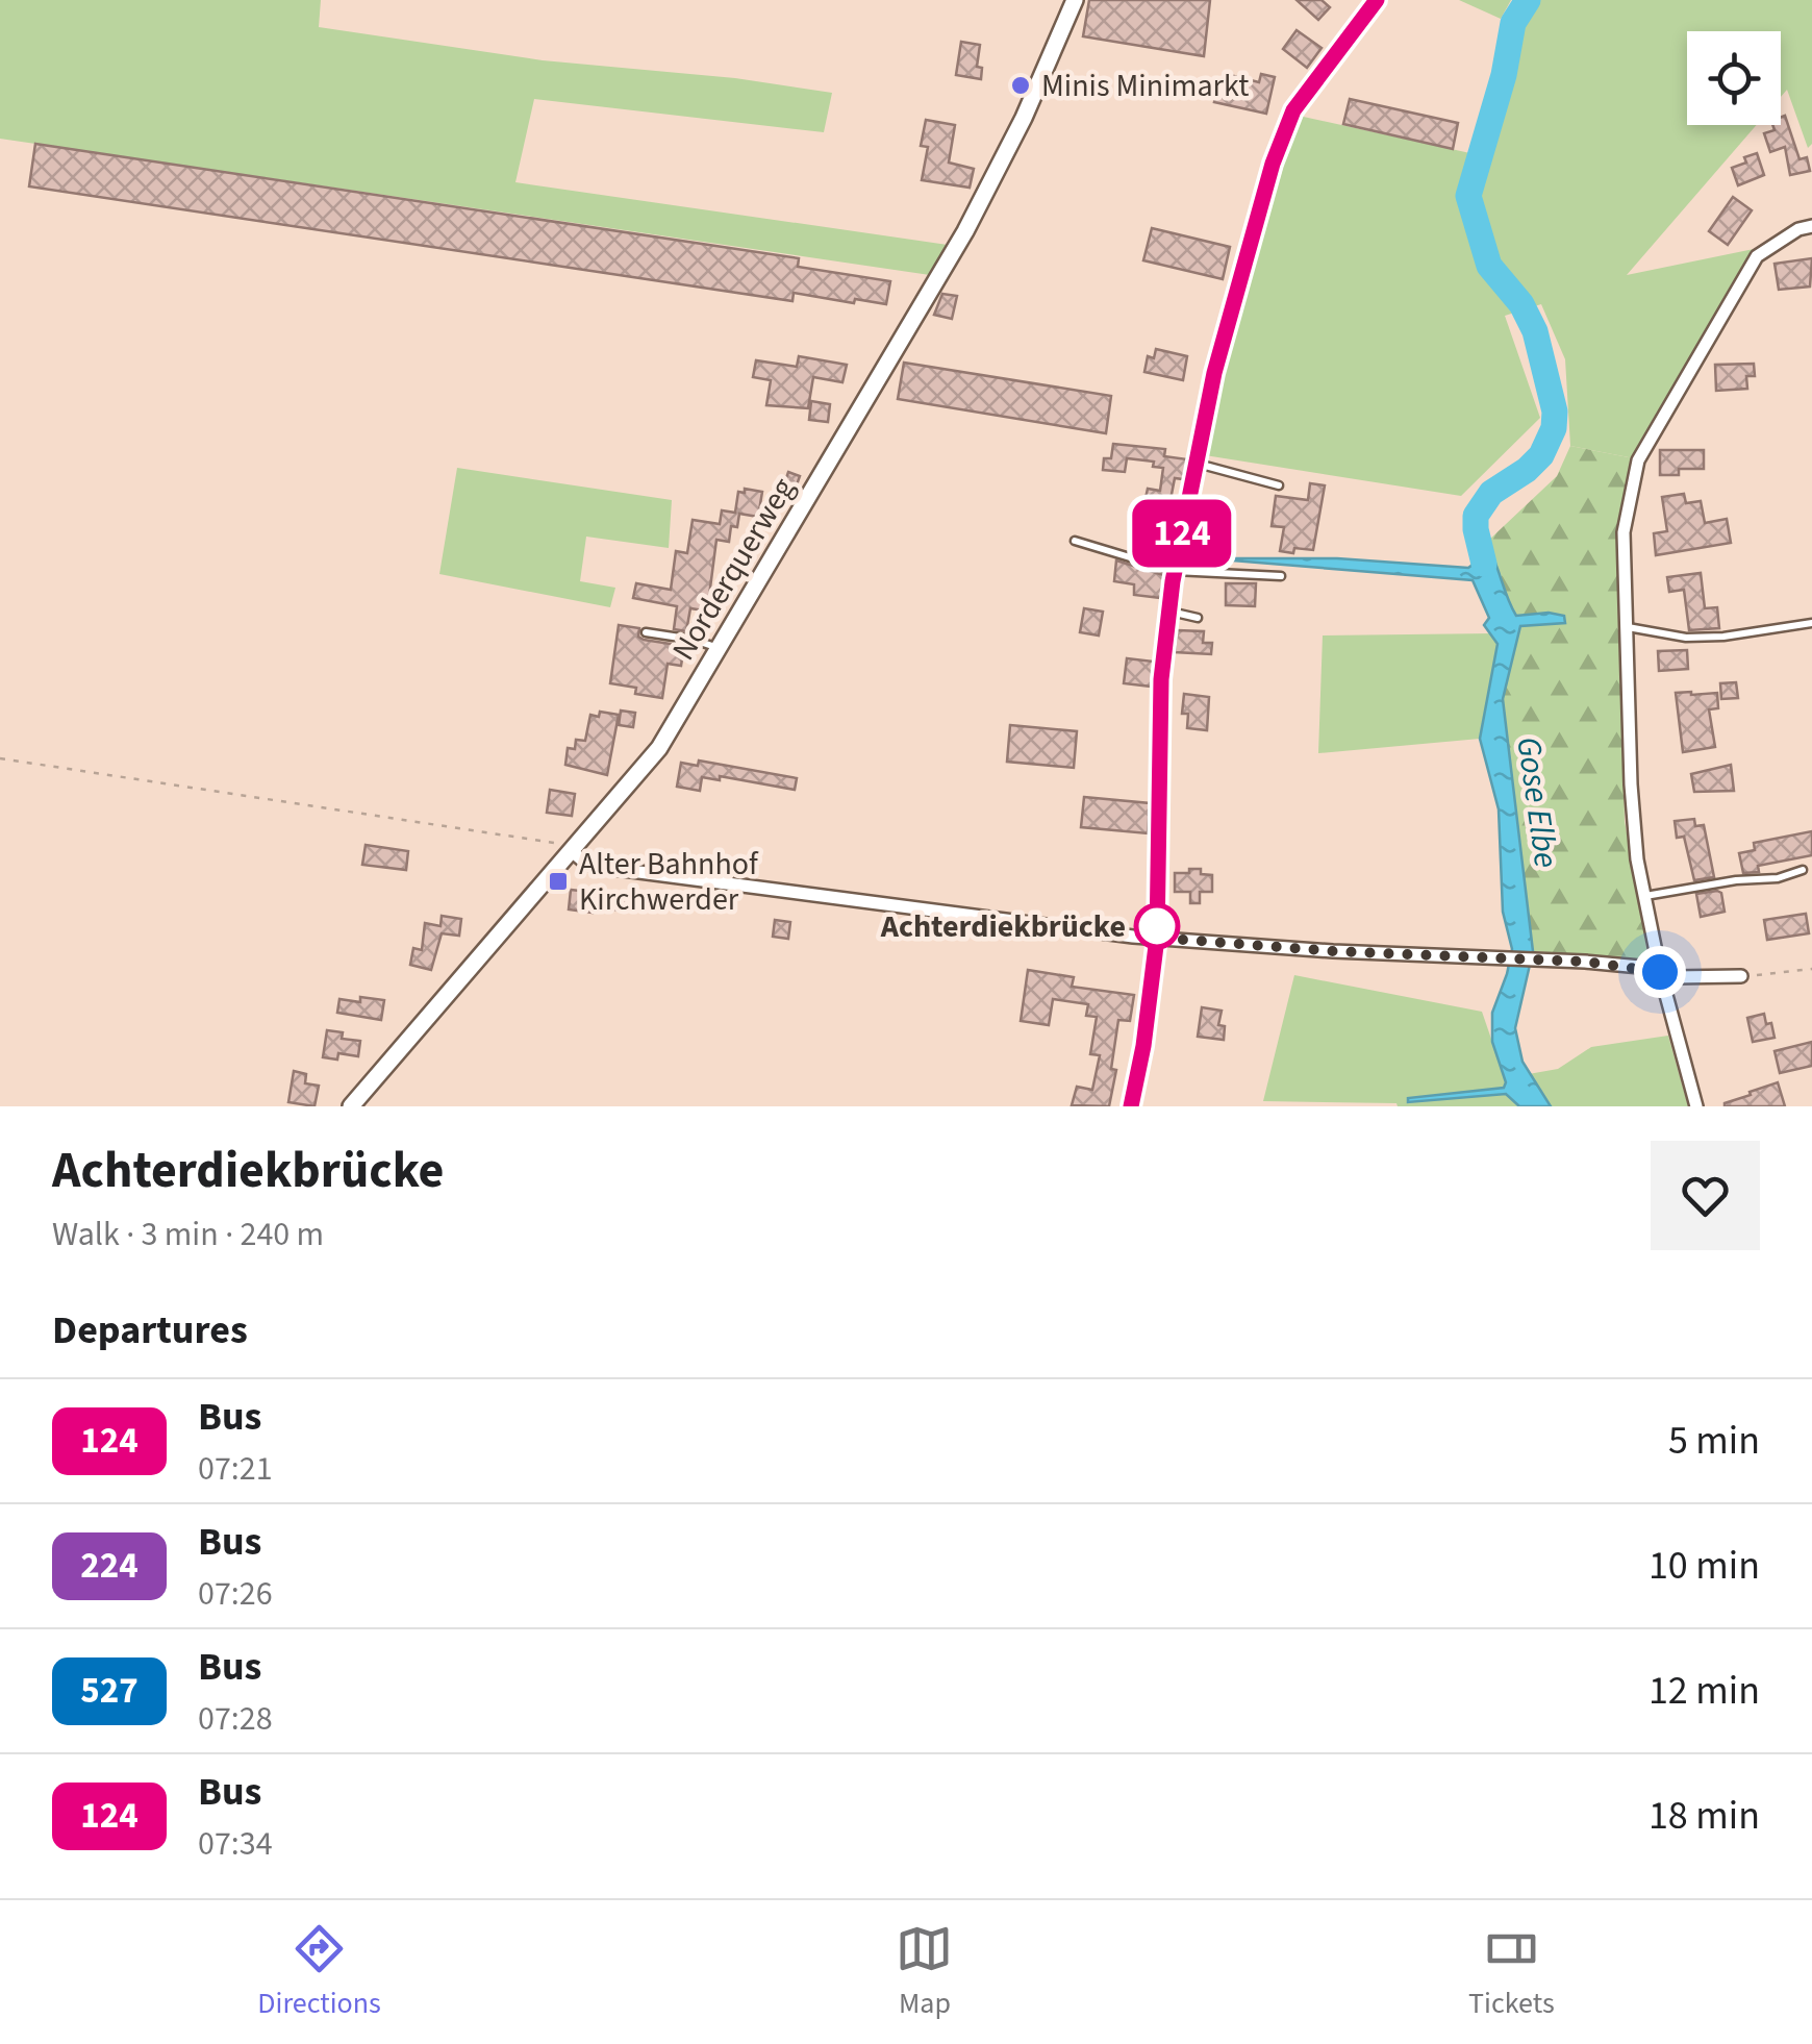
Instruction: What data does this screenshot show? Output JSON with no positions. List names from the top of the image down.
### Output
{
  "streets": {
    "street": ["Norderquerweg"]
  },
  "water": ["Gose Elbe"],
  "places": {
    "other": ["Minis Minimarkt", "Achterdiekbrücke"],
    "transit": ["Alter Bahnhof Kirchwerder"]
  },
  "lines": ["bus line 124"],
  "page": {
    "on_map": "124",
    "heading": [
      ["Achterdiekbrücke", "Walk · 3 min · 240 m"],
      "Departures"
    ],
    "list": [
      {
        "mark": "124",
        "name": "Bus",
        "note": "07:21",
        "value": "5 min"
      },
      {
        "mark": "224",
        "name": "Bus",
        "note": "07:26",
        "value": "10 min"
      },
      {
        "mark": "527",
        "name": "Bus",
        "note": "07:28",
        "value": "12 min"
      },
      {
        "mark": "124",
        "name": "Bus",
        "note": "07:34",
        "value": "18 min"
      }
    ],
    "tabs": ["Directions", "Map", "Tickets"]
  }
}
